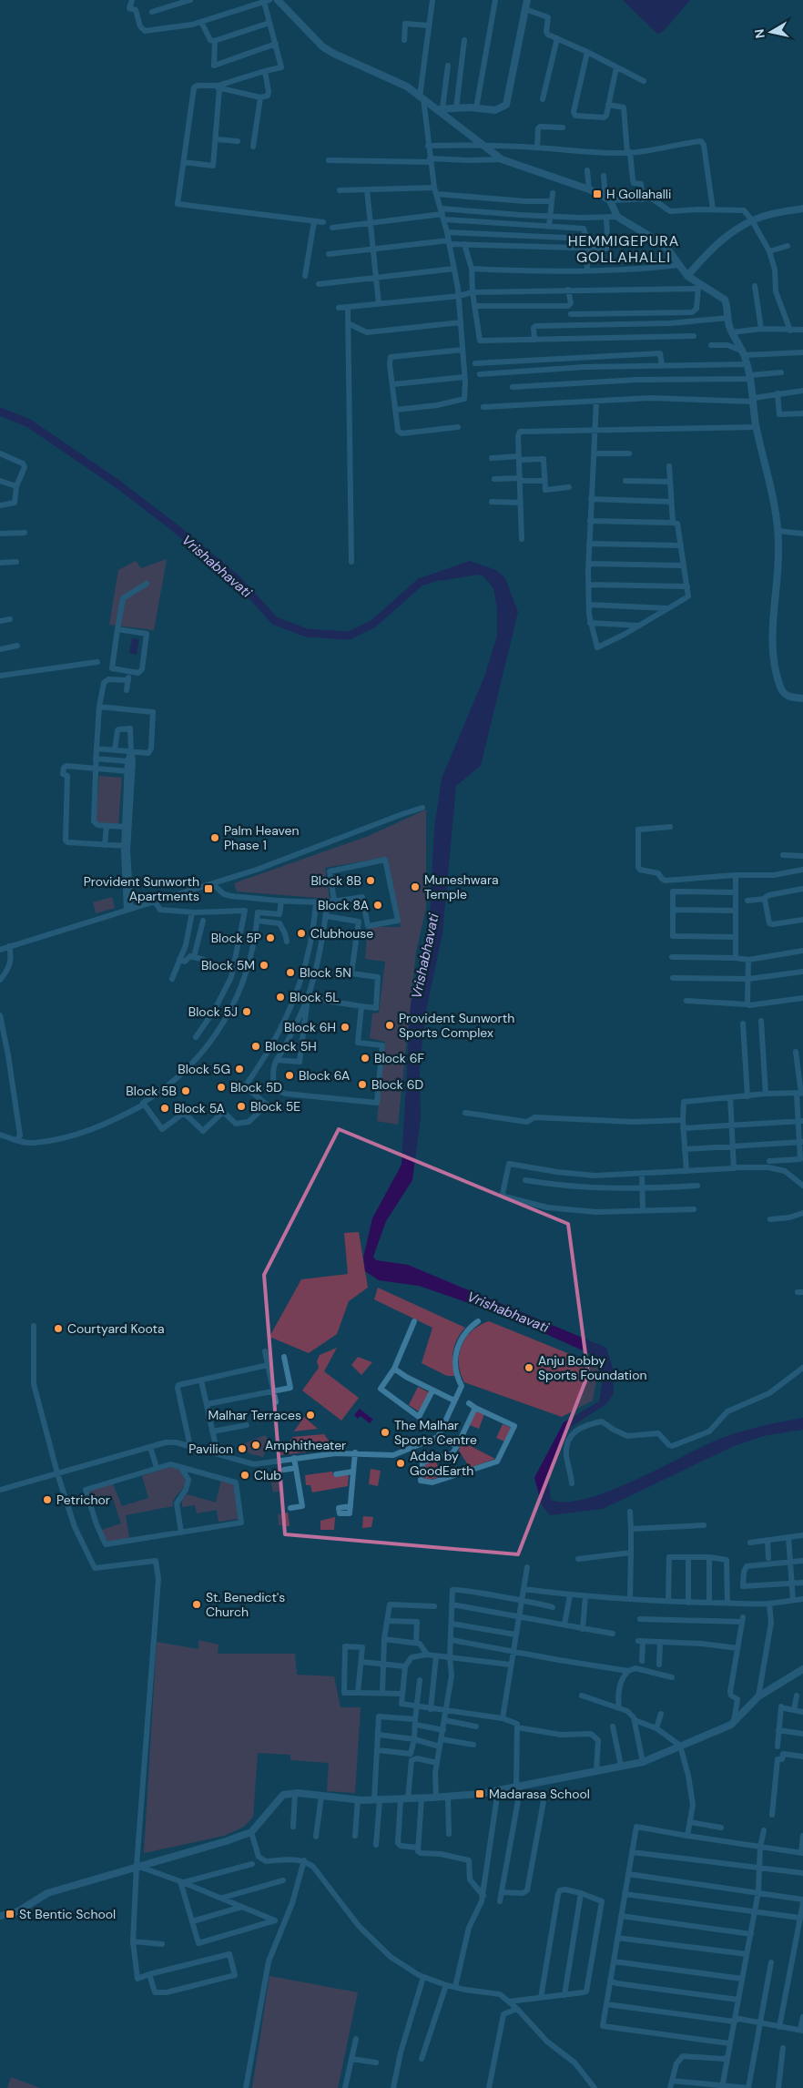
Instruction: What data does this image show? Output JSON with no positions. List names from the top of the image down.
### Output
{
  "districts": ["HEMMIGEPURA GOLLAHALLI"],
  "water": ["Vrishabhavati"],
  "places": {
    "transit": [
      "H Gollahalli",
      "Provident Sunworth Apartments",
      "Madarasa School",
      "St Bentic School"
    ],
    "other": [
      "Palm Heaven Phase 1",
      "Block 8B",
      "Muneshwara Temple",
      "Block 8A",
      "Clubhouse",
      "Block 5P",
      "Block 5M",
      "Block 5N",
      "Block 5L",
      "Block 5J",
      "Provident Sunworth Sports Complex",
      "Block 6H",
      "Block 5H",
      "Block 6F",
      "Block 5G",
      "Block 6A",
      "Block 6D",
      "Block 5D",
      "Block 5B",
      "Block 5E",
      "Block 5A",
      "Courtyard Koota",
      "Anju Bobby Sports Foundation",
      "Malhar Terraces",
      "The Malhar Sports Centre",
      "Amphitheater",
      "Pavilion",
      "Adda by GoodEarth",
      "Club",
      "Petrichor",
      "St. Benedict's Church"
    ]
  },
  "north": "left"
}
